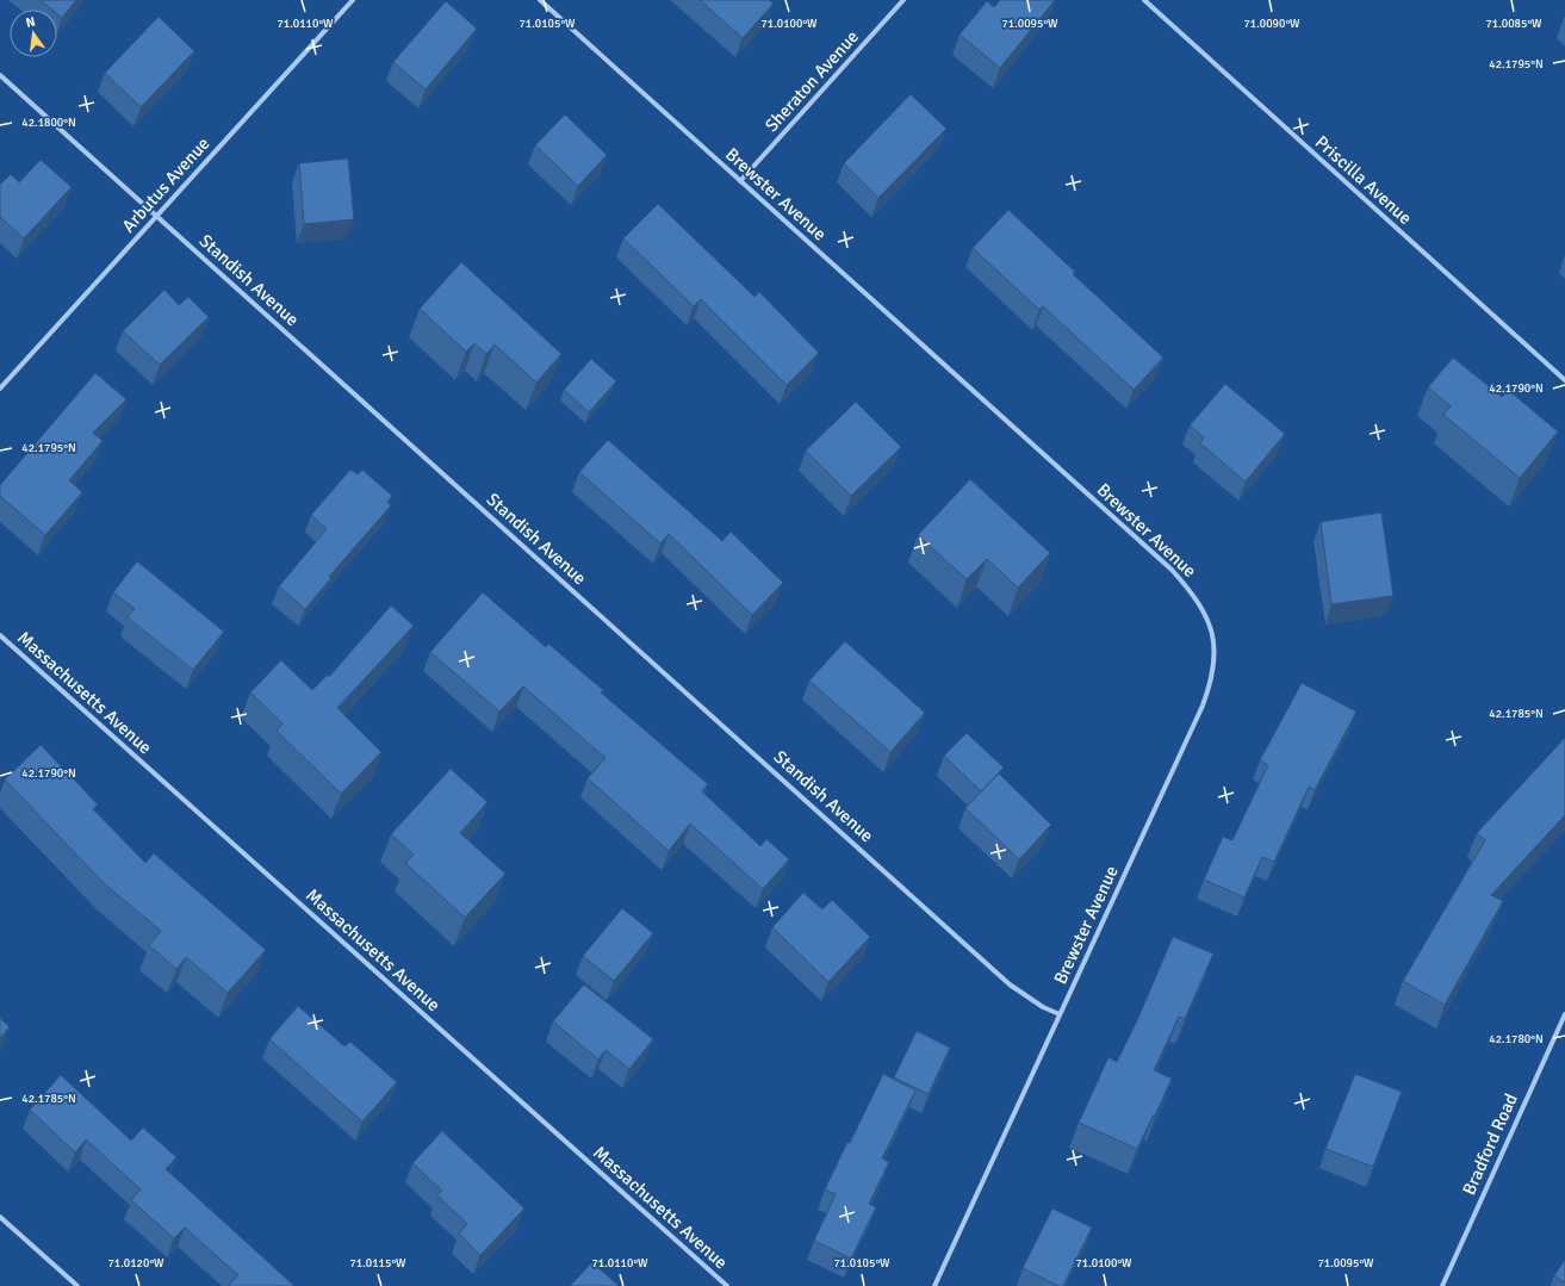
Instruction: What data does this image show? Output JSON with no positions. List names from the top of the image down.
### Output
{
  "streets": {
    "street": [
      "Sheraton Avenue",
      "Priscilla Avenue",
      "Arbutus Avenue",
      "Brewster Avenue",
      "Standish Avenue",
      "Massachusetts Avenue",
      "Bradford Road"
    ]
  },
  "crossings": [
    ["Sheraton Avenue", "Brewster Avenue"],
    ["Arbutus Avenue", "Standish Avenue"],
    ["Brewster Avenue", "Standish Avenue"]
  ],
  "north": "top",
  "coordinates": [
    "71.0090°W",
    "71.0110°W",
    "71.0105°W",
    "71.0100°W",
    "71.0095°W",
    "71.0085°W",
    "42.1795°N",
    "42.1800°N",
    "42.1790°N",
    "42.1785°N",
    "42.1780°N",
    "71.0120°W",
    "71.0115°W"
  ]
}
